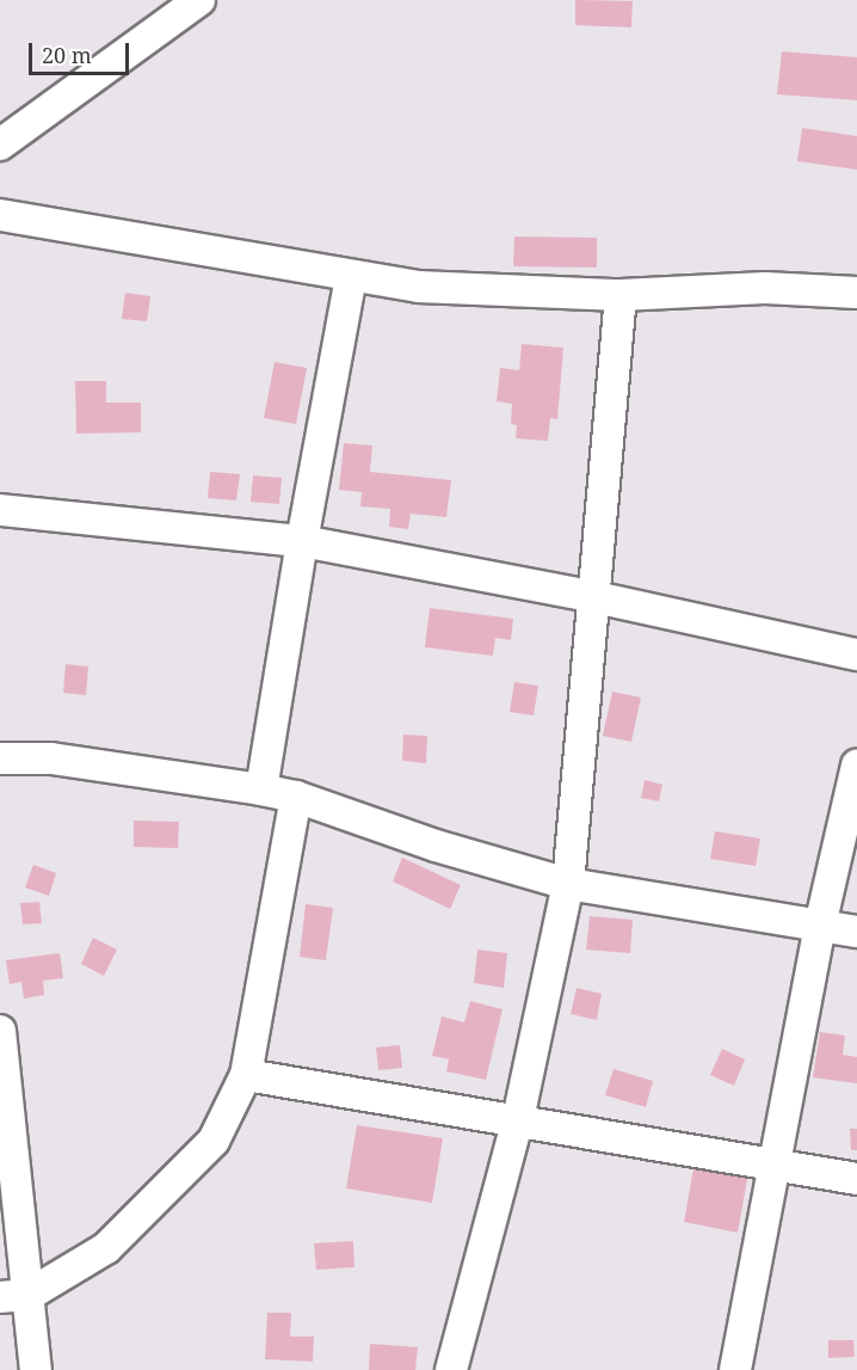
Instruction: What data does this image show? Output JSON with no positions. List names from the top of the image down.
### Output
{
  "scale_bar": "20 m"
}
